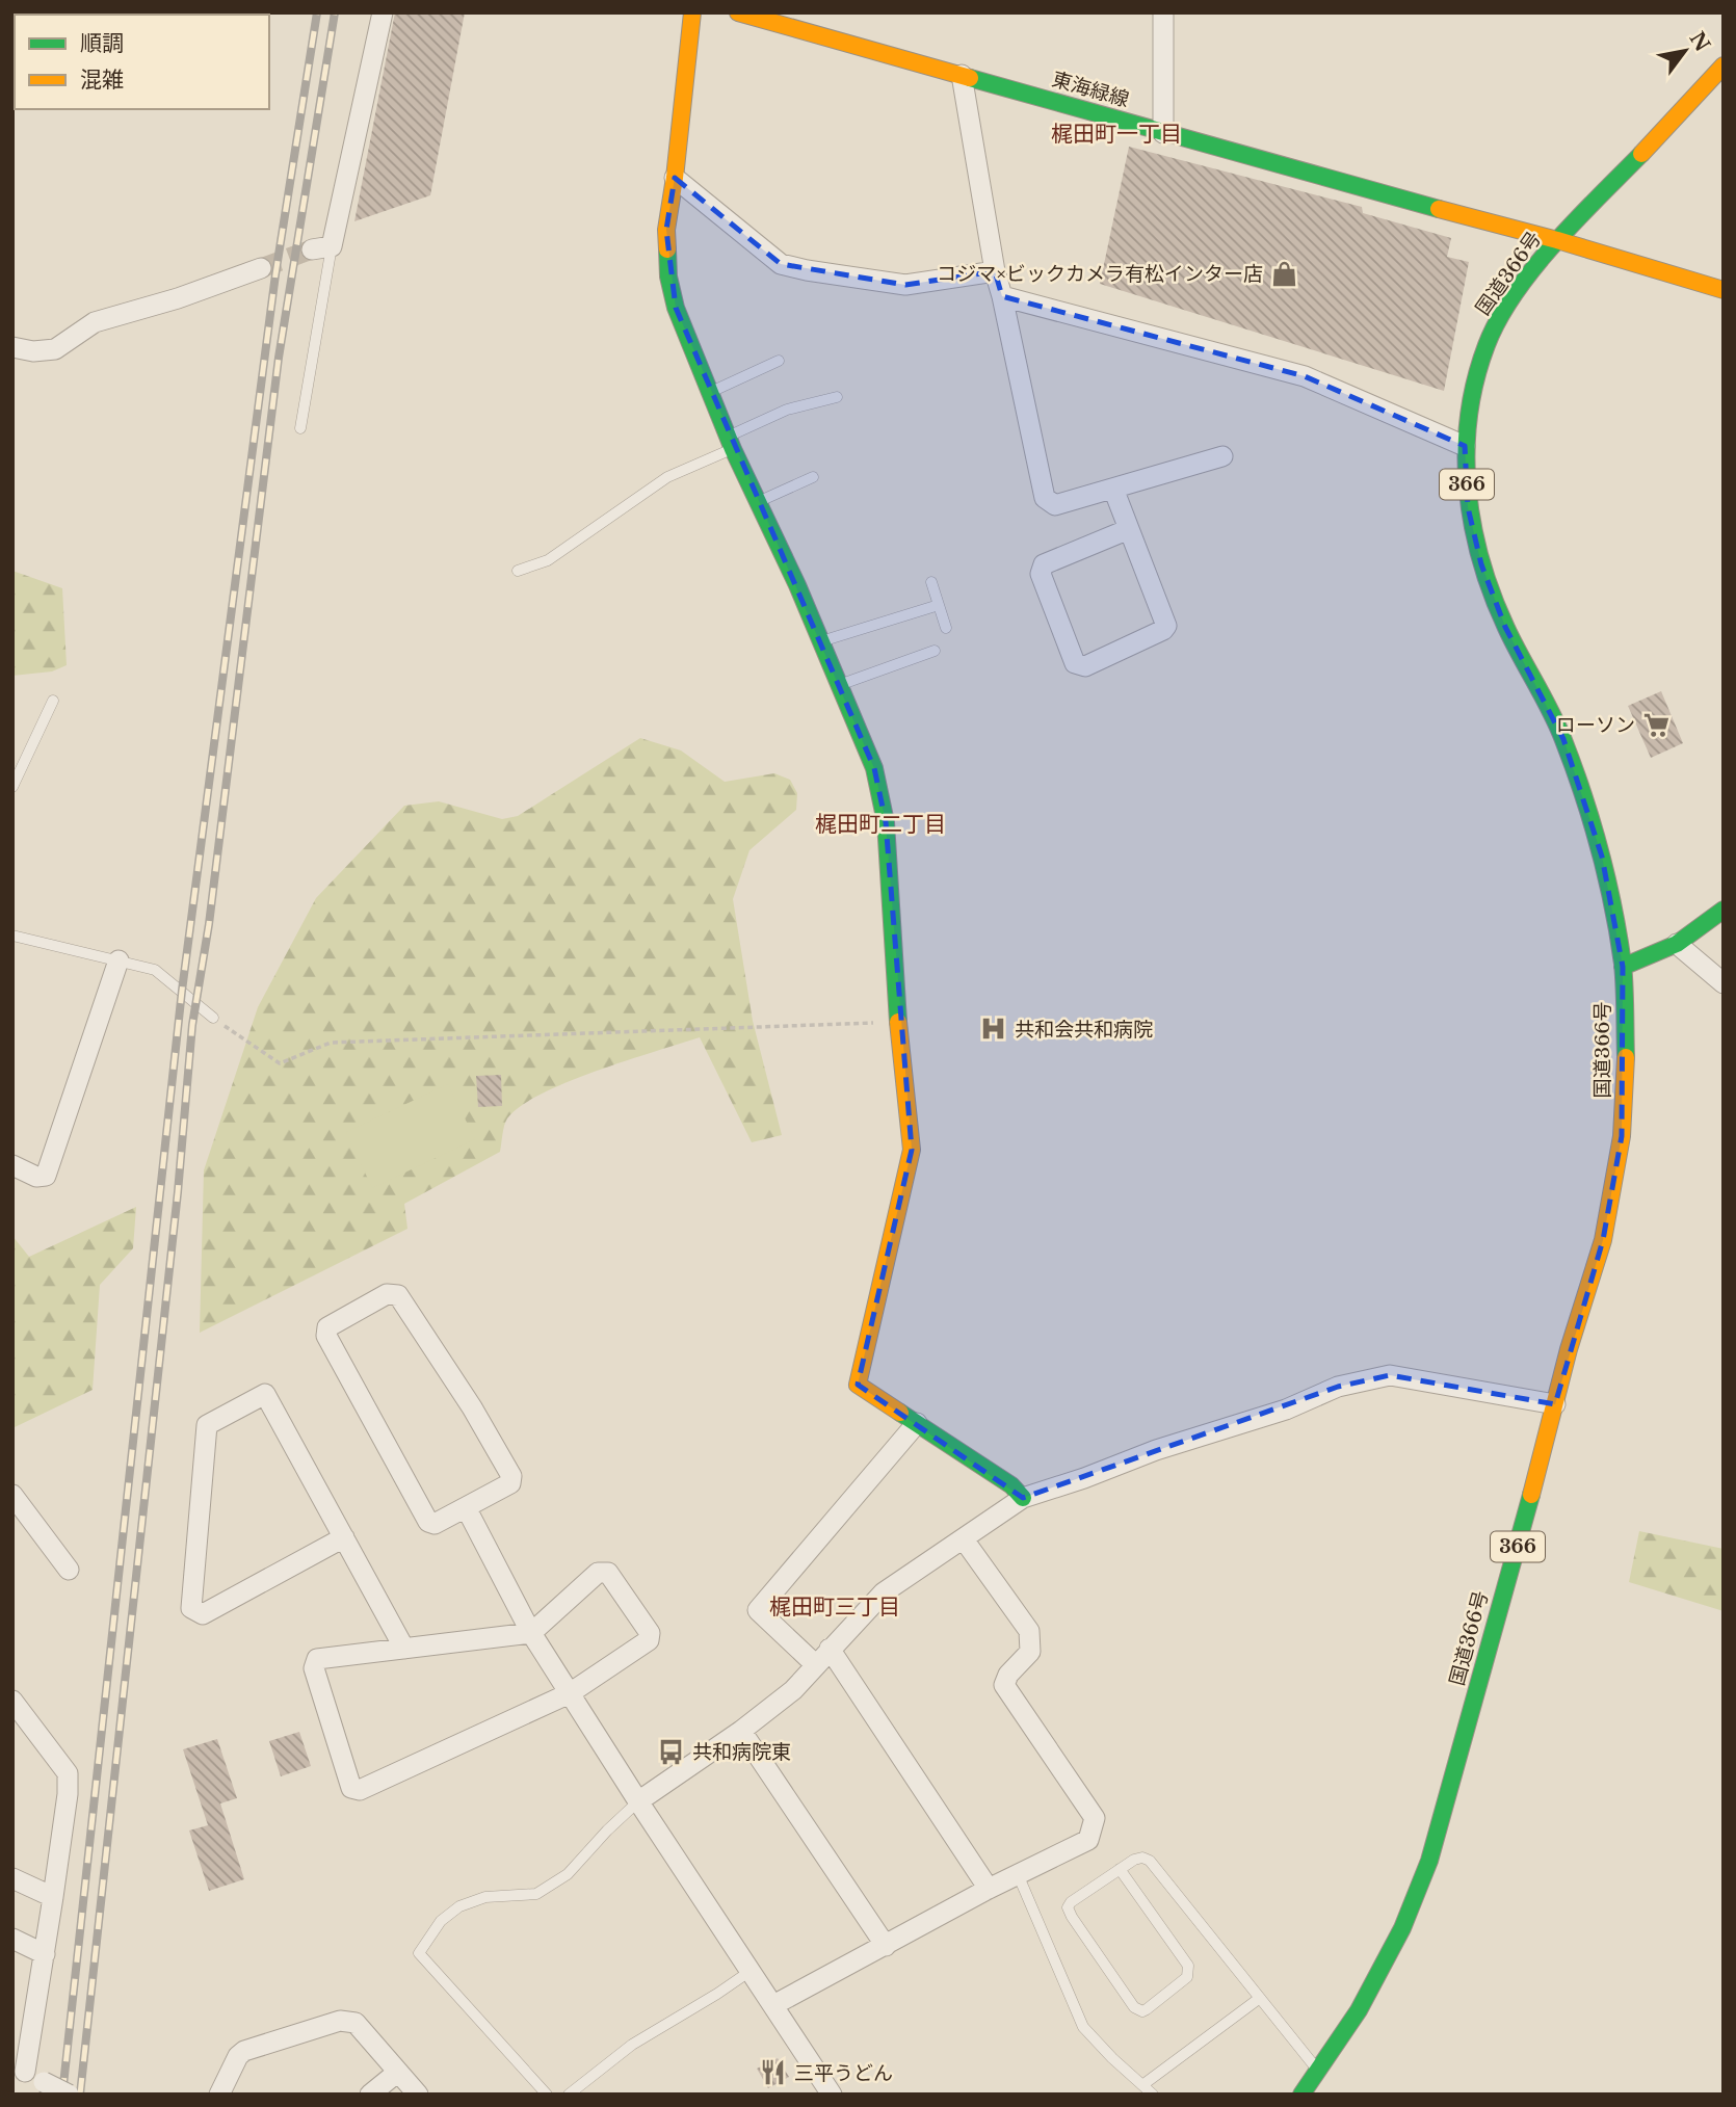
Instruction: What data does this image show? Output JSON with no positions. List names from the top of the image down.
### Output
{
  "streets": {
    "main road": ["東海緑線", "国道366号", "366"]
  },
  "crossings": [
    ["東海緑線", "国道366号"]
  ],
  "districts": ["梶田町一丁目", "梶田町二丁目", "梶田町三丁目"],
  "places": {
    "shop": ["コジマ×ビックカメラ有松インター店"],
    "supermarket": ["ローソン"],
    "hospital": ["共和会共和病院"],
    "bus stop": ["共和病院東"],
    "restaurant": ["三平うどん"]
  },
  "legend": ["順調", "混雑"],
  "north": "top right"
}
